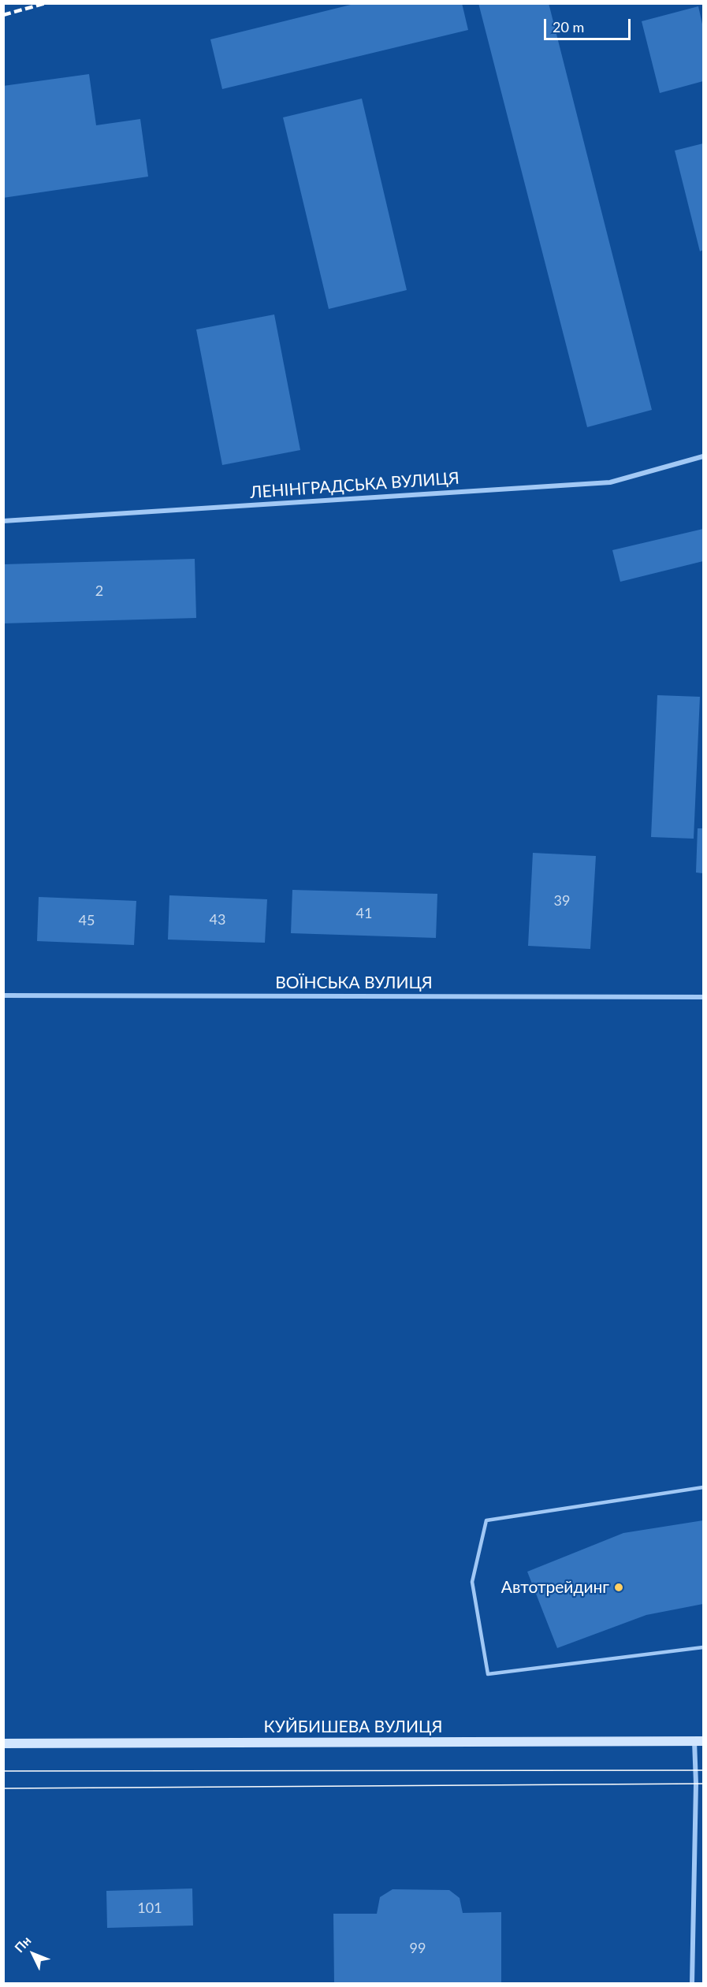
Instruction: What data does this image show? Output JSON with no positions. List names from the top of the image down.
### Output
{
  "streets": {
    "main road": ["КУЙБИШЕВА ВУЛИЦЯ"],
    "street": ["ЛЕНІНГРАДСЬКА ВУЛИЦЯ", "ВОЇНСЬКА ВУЛИЦЯ"]
  },
  "places": ["Автотрейдинг"],
  "house_numbers": [
    "2",
    "39",
    "41",
    "43",
    "45",
    "101",
    "99"
  ],
  "scale_bar": "20 m",
  "north": "top left"
}
